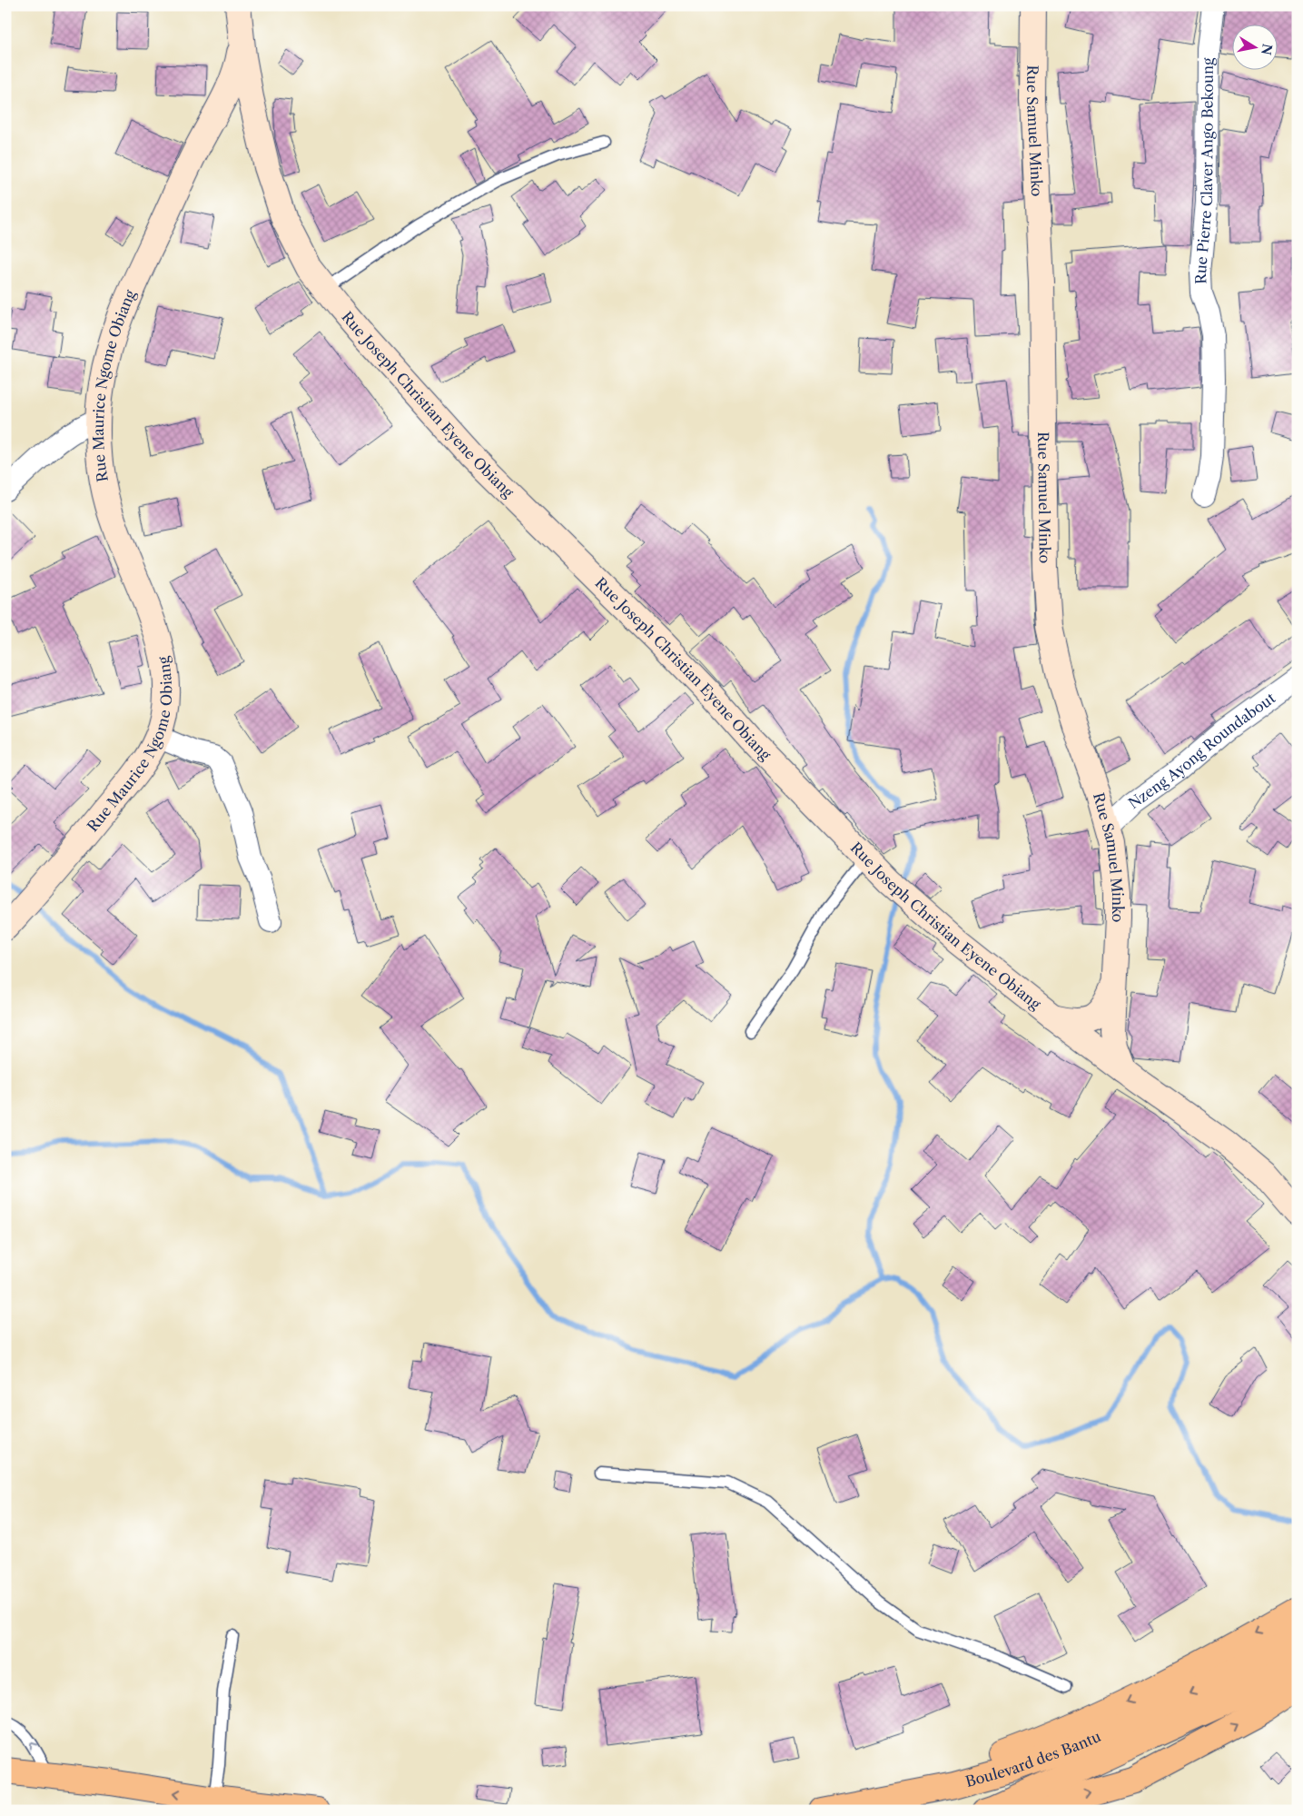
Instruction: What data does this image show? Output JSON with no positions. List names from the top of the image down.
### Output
{
  "streets": {
    "highway": ["Boulevard des Bantu"],
    "street": [
      "Rue Samuel Minko",
      "Rue Pierre Claver Ango Bekoung",
      "Rue Maurice Ngome Obiang",
      "Rue Joseph Christian Eyene Obiang",
      "Nzeng Ayong Roundabout"
    ]
  },
  "crossings": [
    ["Rue Samuel Minko", "Rue Joseph Christian Eyene Obiang"],
    ["Rue Samuel Minko", "Nzeng Ayong Roundabout"],
    ["Rue Maurice Ngome Obiang", "Rue Joseph Christian Eyene Obiang"]
  ],
  "north": "right"
}
